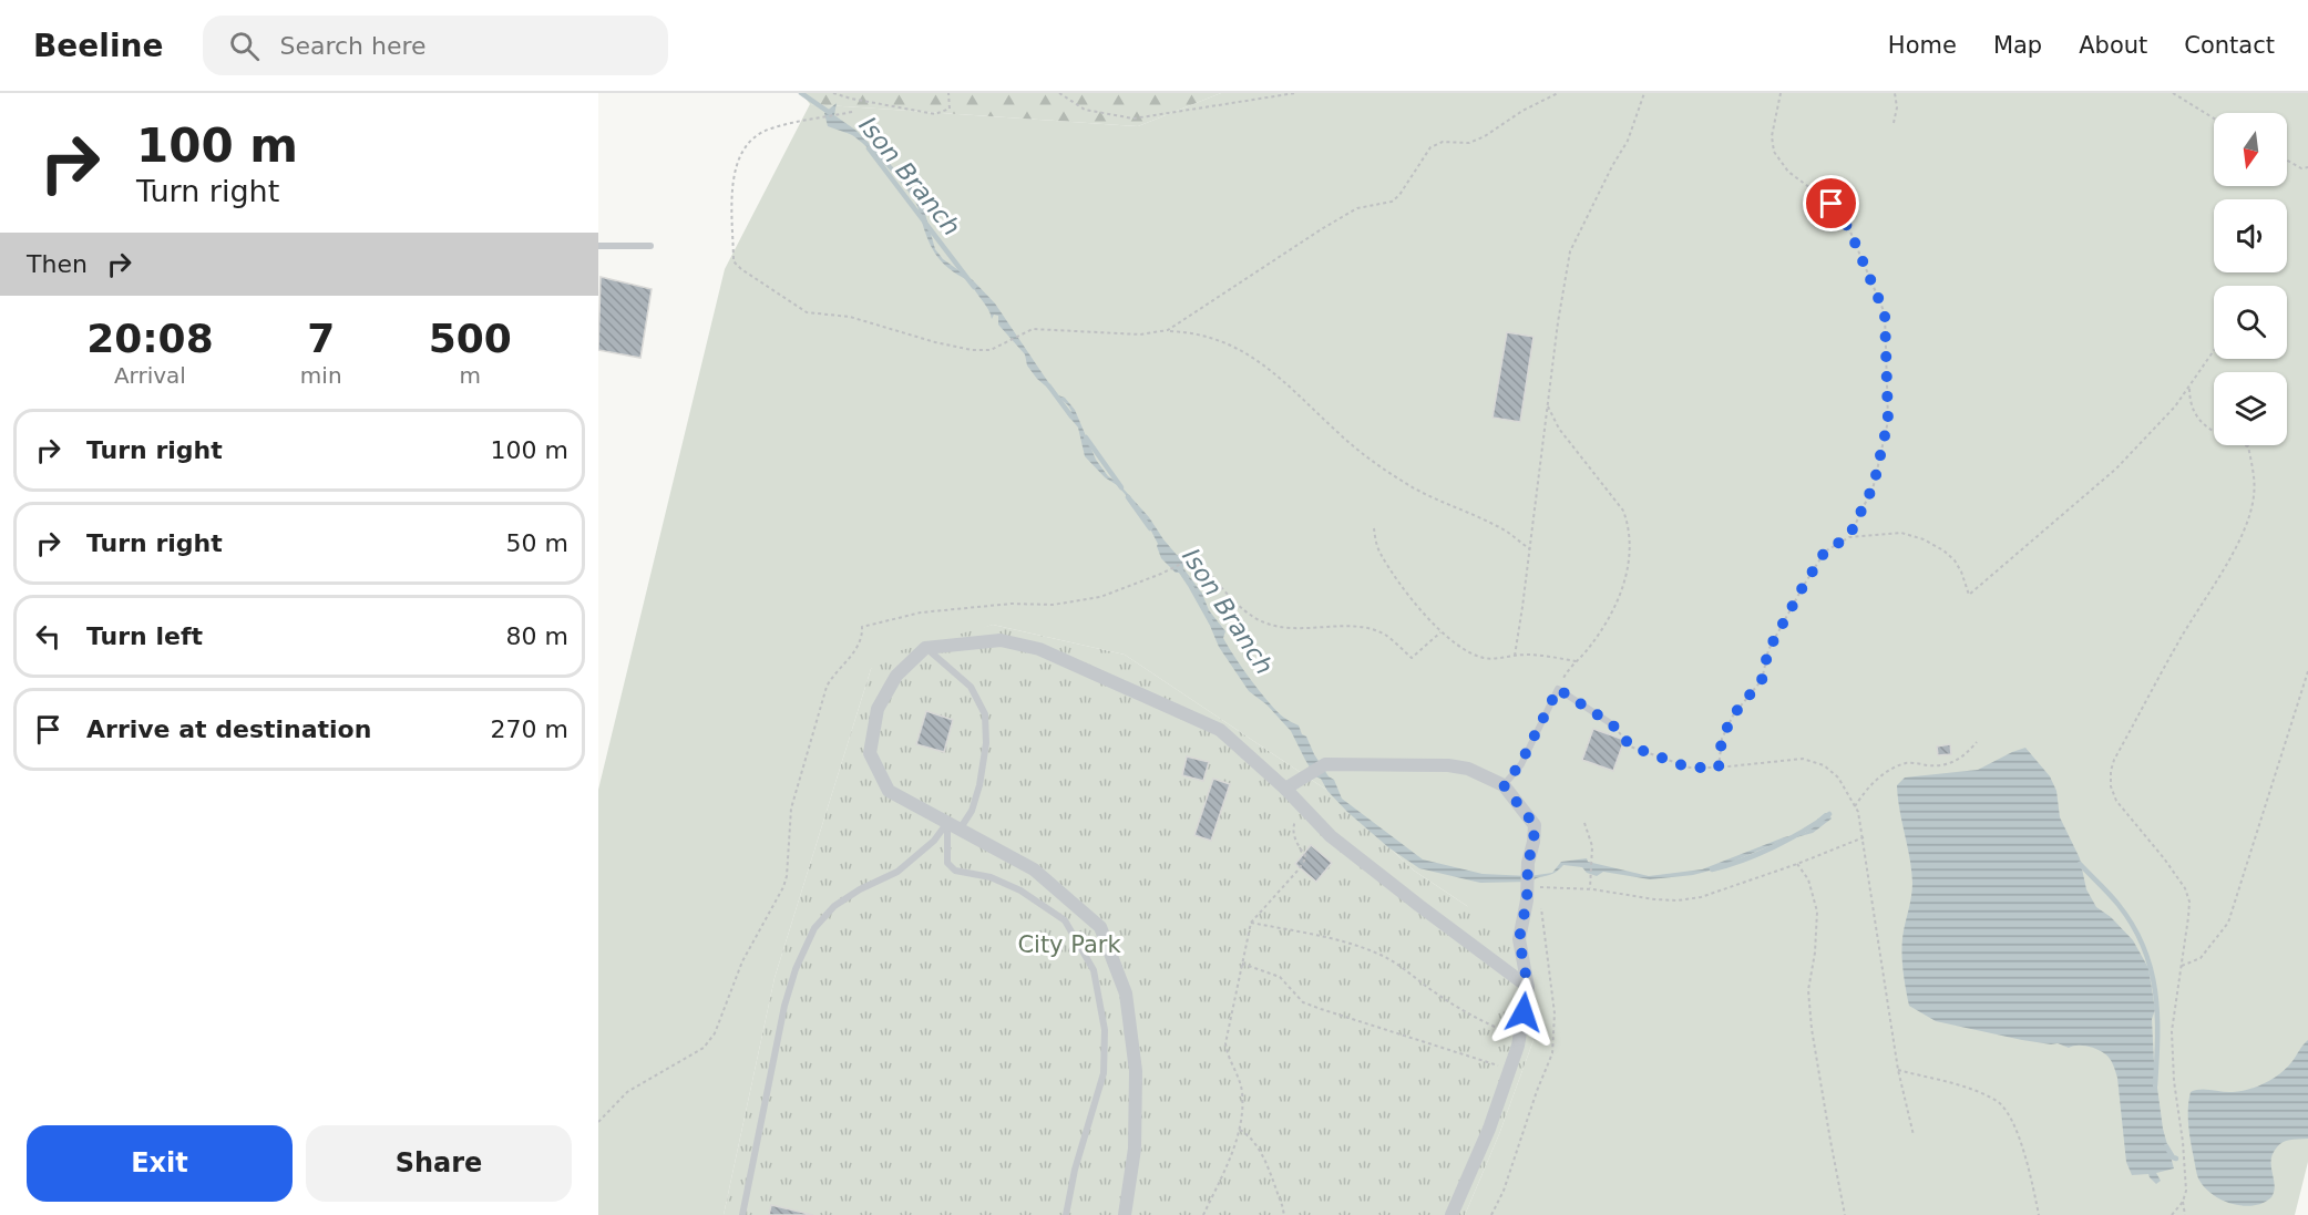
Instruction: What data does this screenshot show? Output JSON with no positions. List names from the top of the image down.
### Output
{
  "water": ["Ison Branch"],
  "parks": ["City Park"],
  "north": "bottom",
  "page": {
    "header": "Beeline",
    "search": "Search here",
    "nav": [
      "Home",
      "Map",
      "About",
      "Contact"
    ],
    "turn": ["100 m", "Turn right"],
    "then": "Then",
    "eta": [
      "20:08",
      "Arrival",
      "7",
      "min",
      "500",
      "m"
    ],
    "list": [
      {
        "name": "Turn right",
        "value": "100 m"
      },
      {
        "name": "Turn right",
        "value": "50 m"
      },
      {
        "name": "Turn left",
        "value": "80 m"
      },
      {
        "name": "Arrive at destination",
        "value": "270 m"
      }
    ],
    "buttons": ["Exit", "Share"]
  }
}
